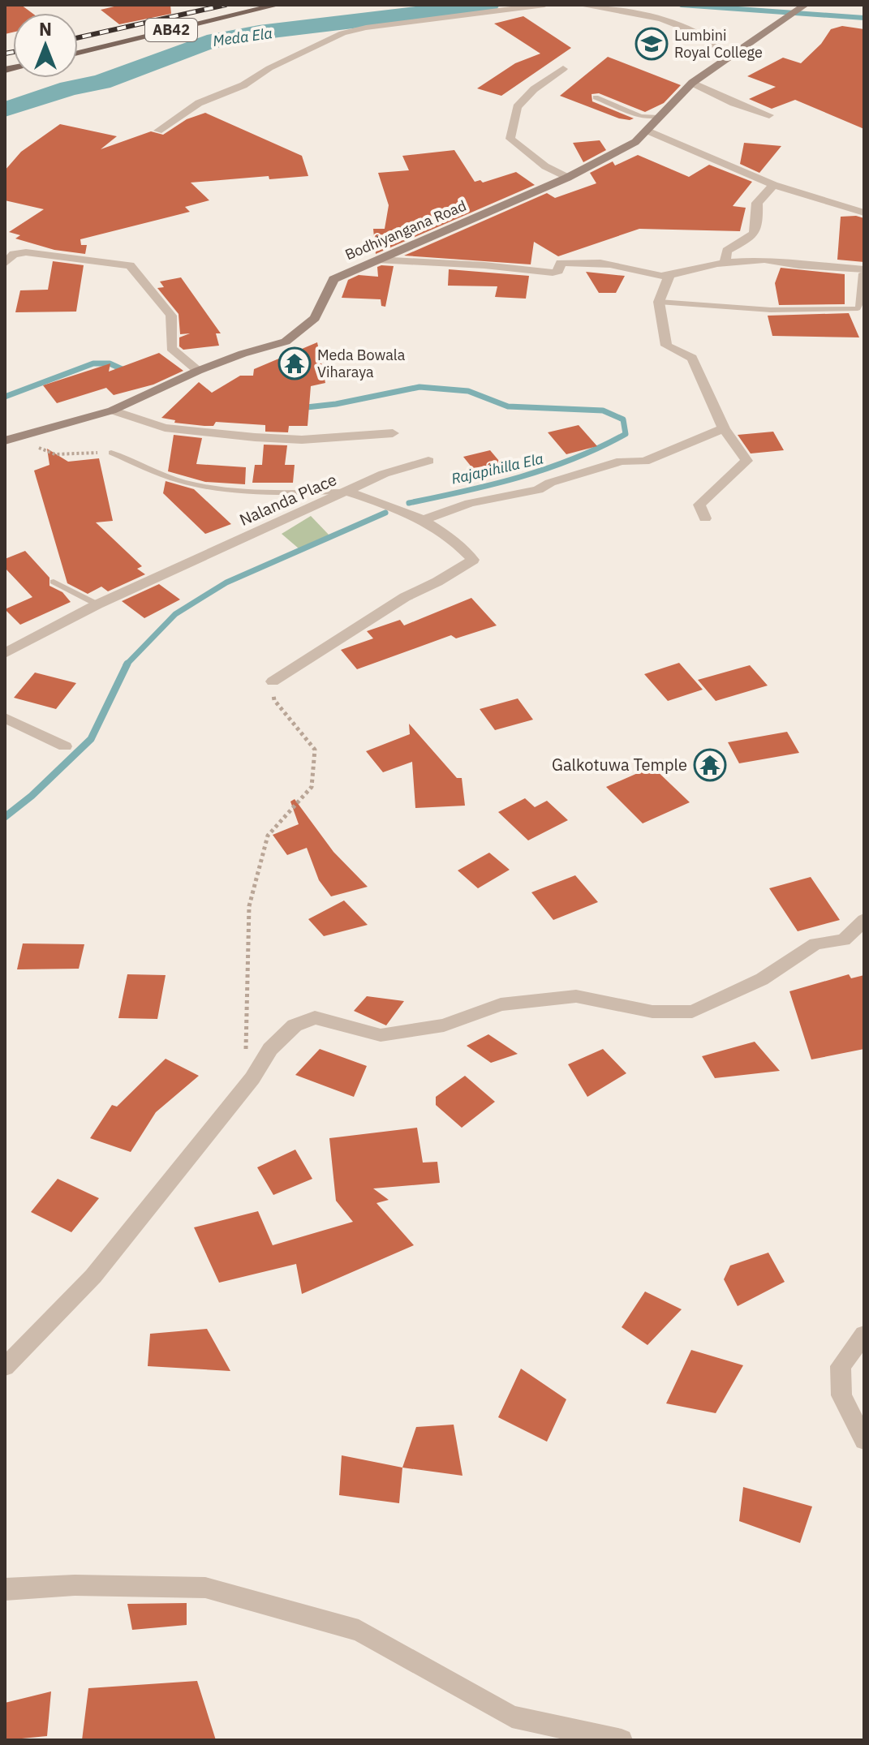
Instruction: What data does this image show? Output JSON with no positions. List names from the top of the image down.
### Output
{
  "streets": {
    "main road": ["AB42"],
    "street": ["Bodhiyangana Road", "Nalanda Place"]
  },
  "water": ["Meda Ela", "Rajapihilla Ela"],
  "places": {
    "school or university": ["Lumbini Royal College"],
    "temple": ["Meda Bowala Viharaya", "Galkotuwa Temple"]
  },
  "north": "top"
}
